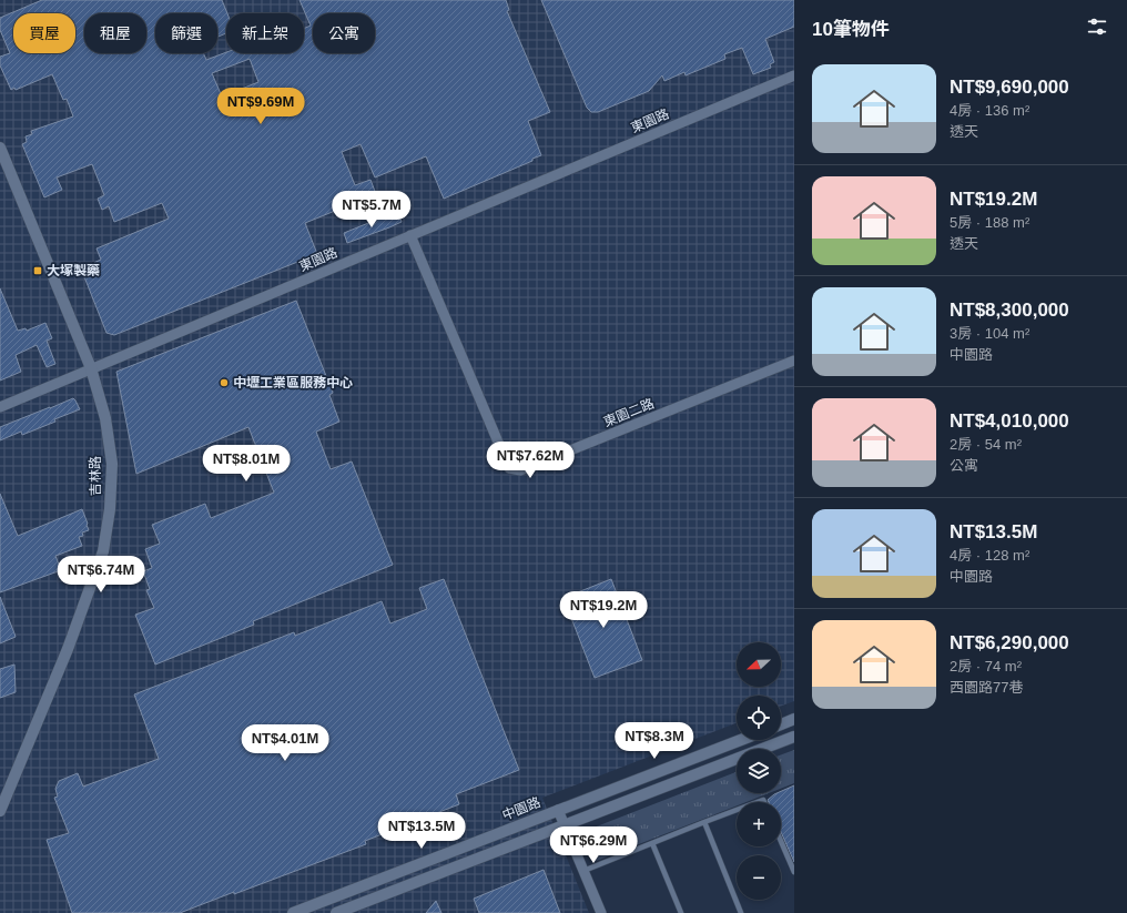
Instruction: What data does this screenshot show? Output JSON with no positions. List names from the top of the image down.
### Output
{
  "streets": {
    "main road": ["吉林路", "中園路"],
    "street": ["東園路", "東園二路"]
  },
  "crossings": [
    ["東園路", "東園二路"],
    ["東園路", "吉林路"]
  ],
  "places": {
    "transit": ["大塚製藥"],
    "other": ["中壢工業區服務中心"]
  },
  "north": "left",
  "page": {
    "heading": "10筆物件",
    "chip": [
      "買屋",
      "租屋",
      "篩選",
      "新上架",
      "公寓"
    ],
    "list": [
      {
        "name": "NT$9,690,000",
        "note": "4房 · 136 m² · 透天"
      },
      {
        "name": "NT$19.2M",
        "note": "5房 · 188 m² · 透天"
      },
      {
        "name": "NT$8,300,000",
        "note": "3房 · 104 m² · 中園路"
      },
      {
        "name": "NT$4,010,000",
        "note": "2房 · 54 m² · 公寓"
      },
      {
        "name": "NT$13.5M",
        "note": "4房 · 128 m² · 中園路"
      },
      {
        "name": "NT$6,290,000",
        "note": "2房 · 74 m² · 西園路77巷"
      }
    ],
    "price": [
      "NT$9.69M",
      "NT$5.7M",
      "NT$7.62M",
      "NT$8.01M",
      "NT$6.74M",
      "NT$19.2M",
      "NT$8.3M",
      "NT$4.01M",
      "NT$13.5M",
      "NT$6.29M"
    ],
    "map_buttons": ["+", "−"]
  }
}
